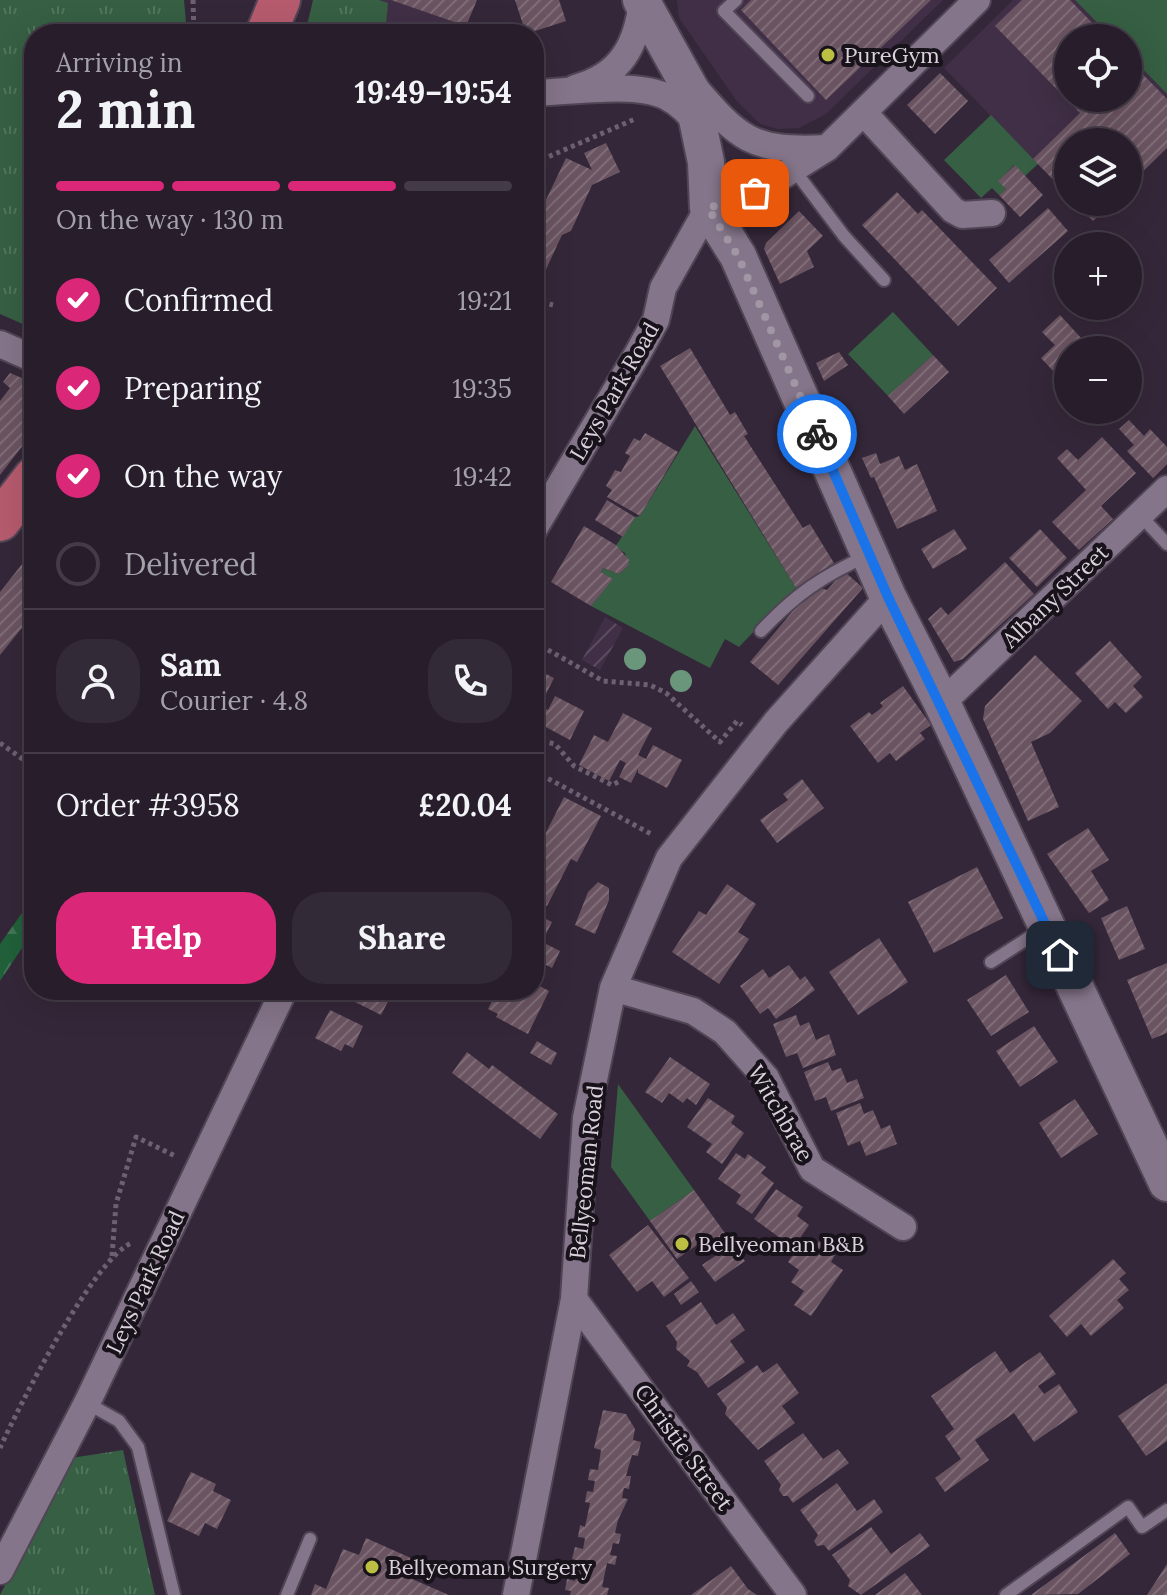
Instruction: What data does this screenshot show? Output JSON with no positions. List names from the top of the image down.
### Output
{
  "streets": {
    "street": [
      "Leys Park Road",
      "Albany Street",
      "Witchbrae",
      "Bellyeoman Road",
      "Christie Street"
    ]
  },
  "crossings": [
    ["Witchbrae", "Bellyeoman Road"],
    ["Bellyeoman Road", "Christie Street"]
  ],
  "places": ["PureGym", "Bellyeoman B&B", "Bellyeoman Surgery"],
  "page": {
    "map_buttons": ["+", "−"],
    "heading": ["2 min", "Arriving in", "19:49–19:54"],
    "panel": [
      "Sam",
      "Courier · 4.8",
      "Order #3958",
      "£20.04"
    ],
    "bar": "On the way · 130 m",
    "list": [
      ["Confirmed", "19:21"],
      ["Preparing", "19:35"],
      ["On the way", "19:42"],
      "Delivered"
    ],
    "buttons": ["Help", "Share"]
  }
}
